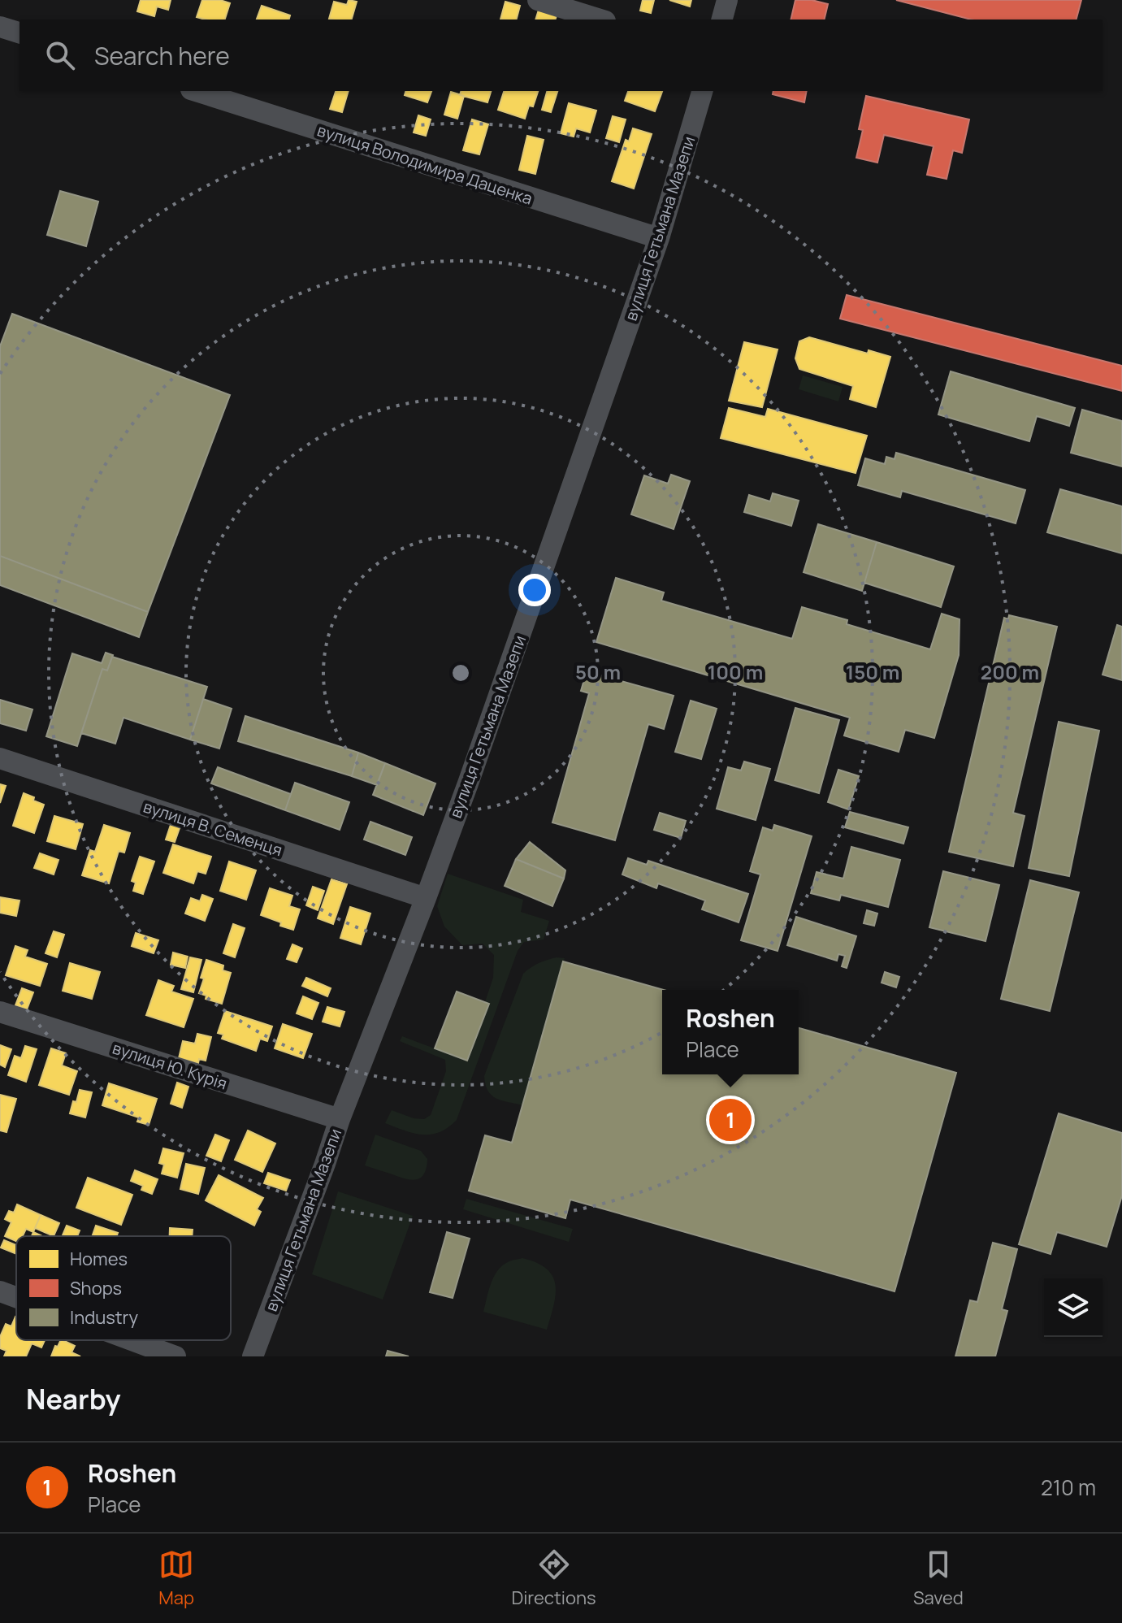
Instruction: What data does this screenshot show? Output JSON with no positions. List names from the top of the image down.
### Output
{
  "streets": {
    "street": [
      "вулиця Володимира Даценка",
      "вулиця Гетьмана Мазепи",
      "вулиця В. Семенця",
      "вулиця Ю. Курія"
    ]
  },
  "crossings": [
    ["вулиця Володимира Даценка", "вулиця Гетьмана Мазепи"],
    ["вулиця Гетьмана Мазепи", "вулиця В. Семенця"],
    ["вулиця Гетьмана Мазепи", "вулиця Ю. Курія"]
  ],
  "legend": ["Homes", "Shops", "Industry"],
  "page": {
    "search": "Search here",
    "popup": ["Roshen", "Place"],
    "pins": "1",
    "heading": "Nearby",
    "list": [
      {
        "mark": "1",
        "name": "Roshen",
        "note": "Place",
        "value": "210 m"
      }
    ],
    "nav": ["Map", "Directions", "Saved"]
  },
  "rings": [
    "50 m",
    "100 m",
    "150 m",
    "200 m"
  ]
}
